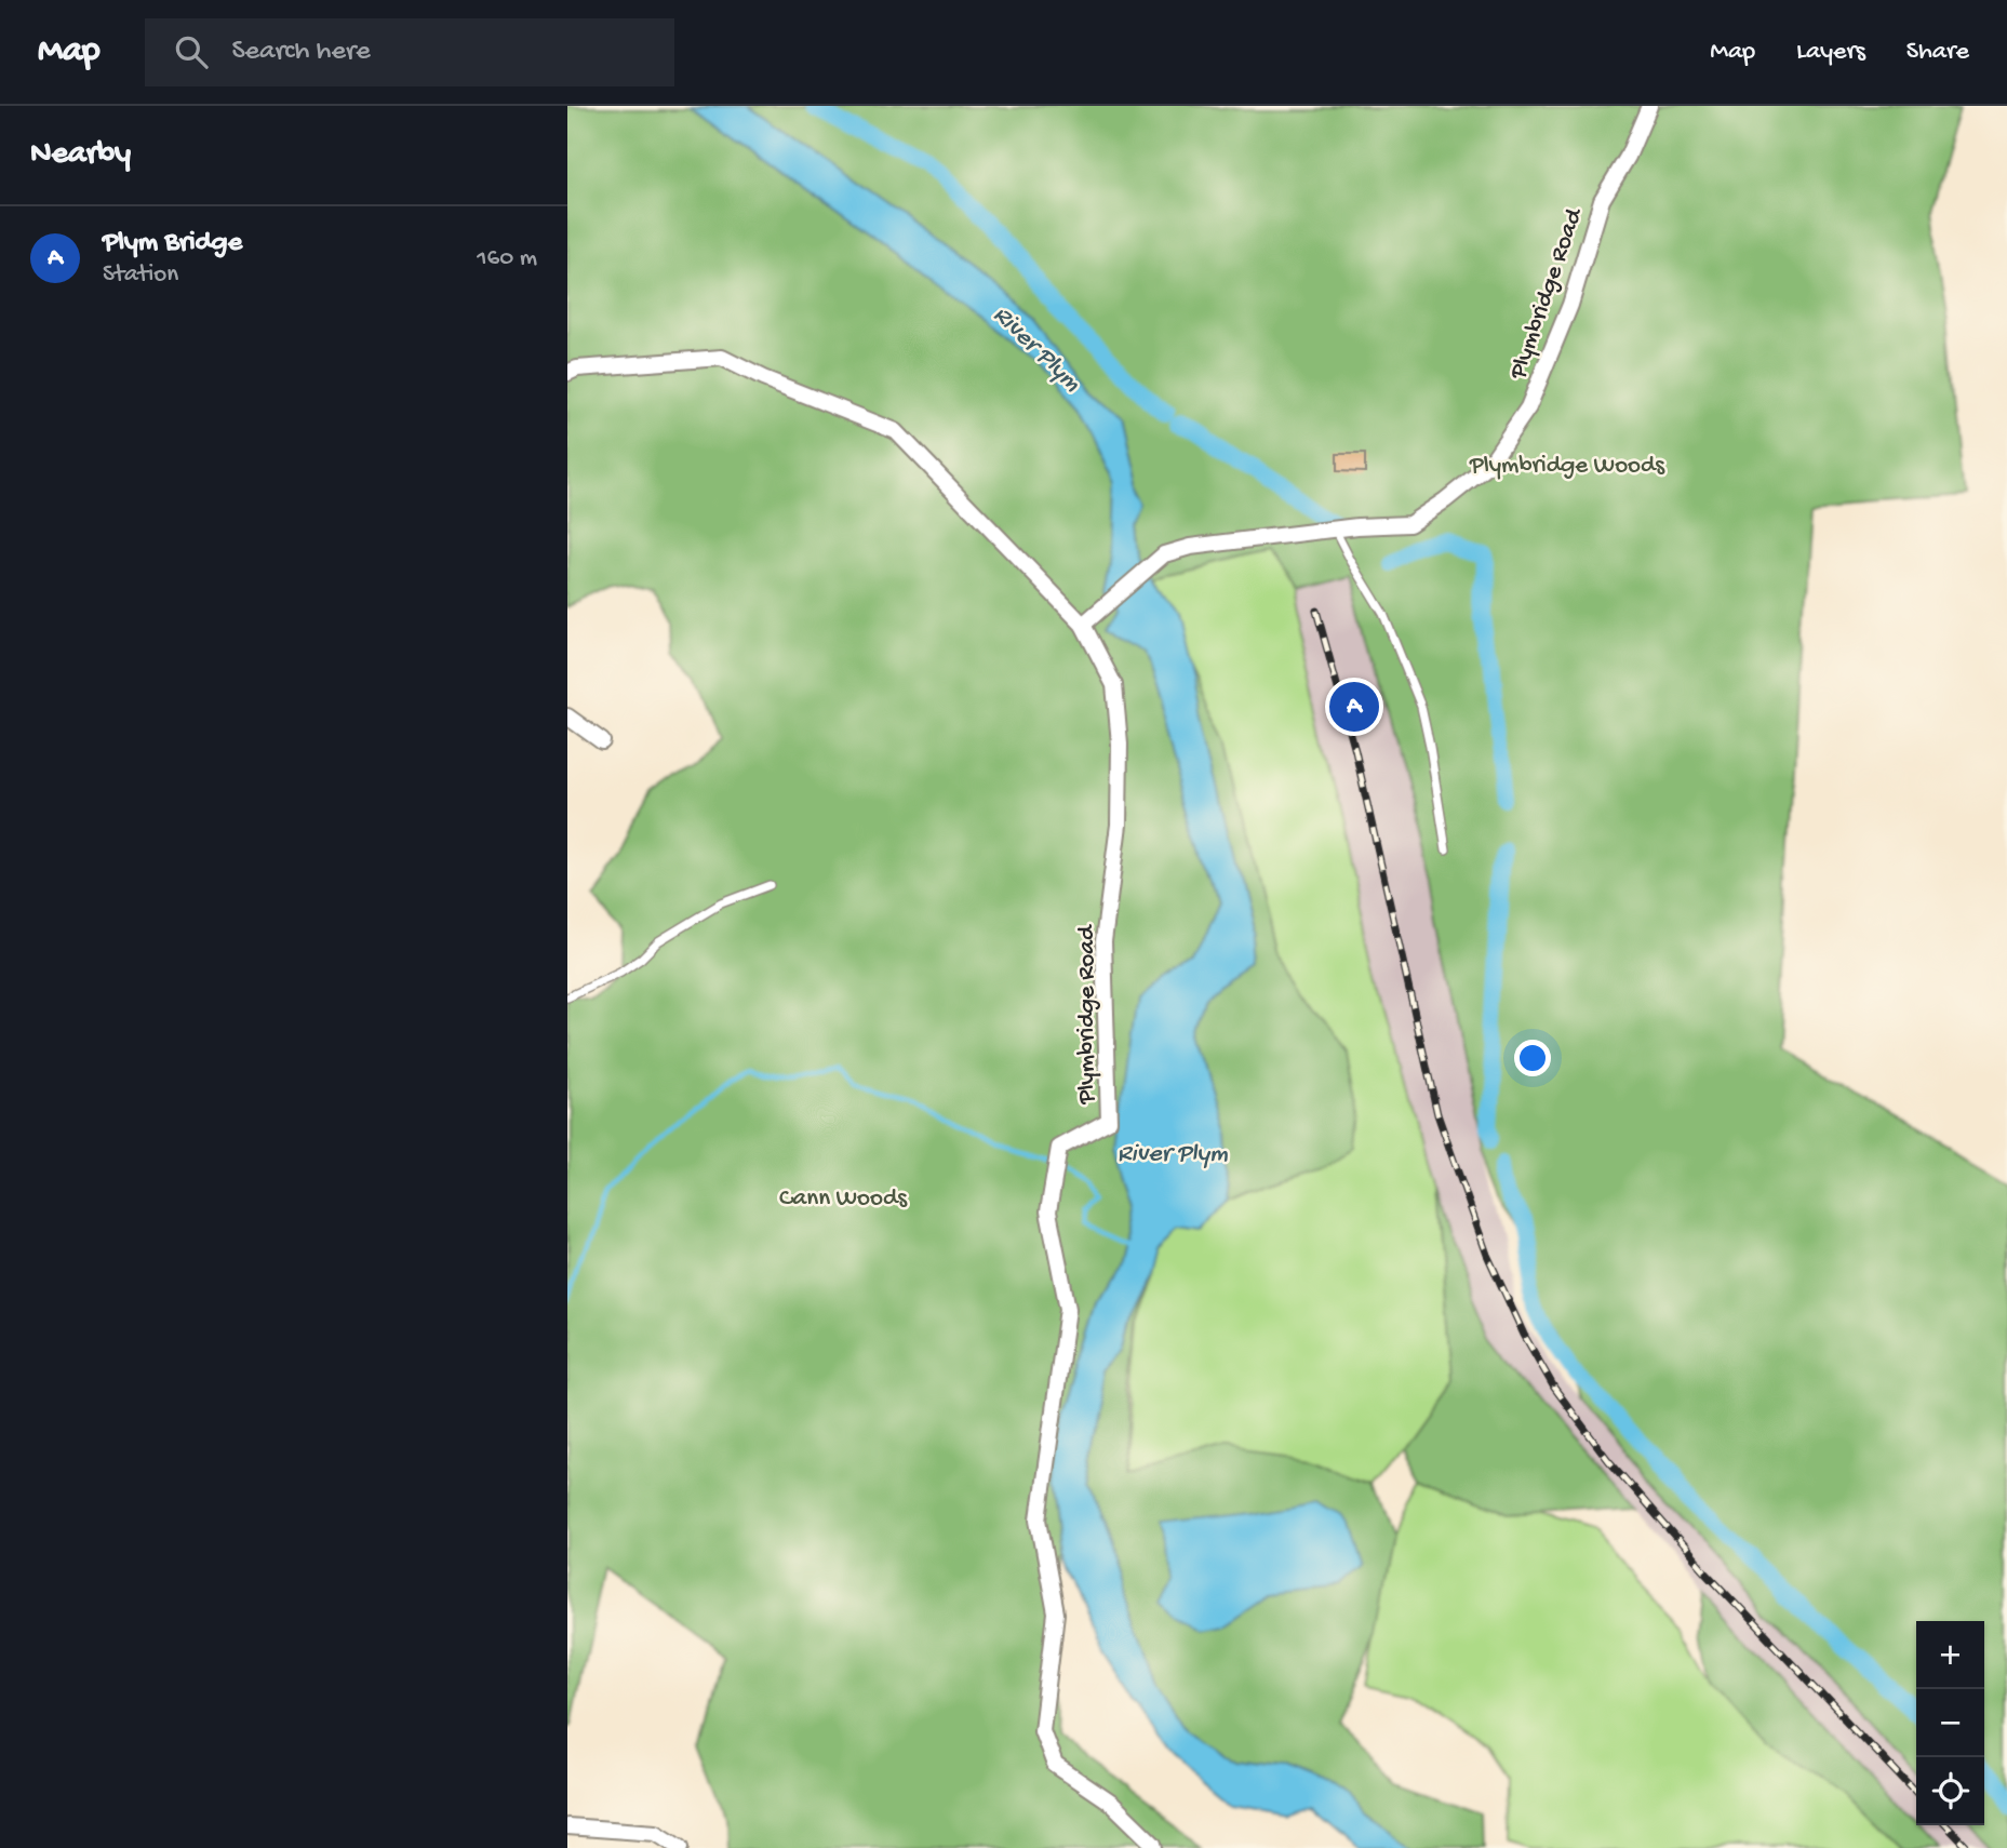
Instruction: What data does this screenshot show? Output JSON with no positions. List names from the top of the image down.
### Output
{
  "streets": {
    "street": ["Plymbridge Road"]
  },
  "water": ["River Plym"],
  "parks": ["Plymbridge Woods", "Cann Woods"],
  "page": {
    "header": "Map",
    "search": "Search here",
    "nav": ["Map", "Layers", "Share"],
    "heading": "Nearby",
    "list": [
      {
        "mark": "A",
        "name": "Plym Bridge",
        "note": "Station",
        "value": "160 m"
      }
    ],
    "pins": "A",
    "map_buttons": ["+", "−"]
  }
}
